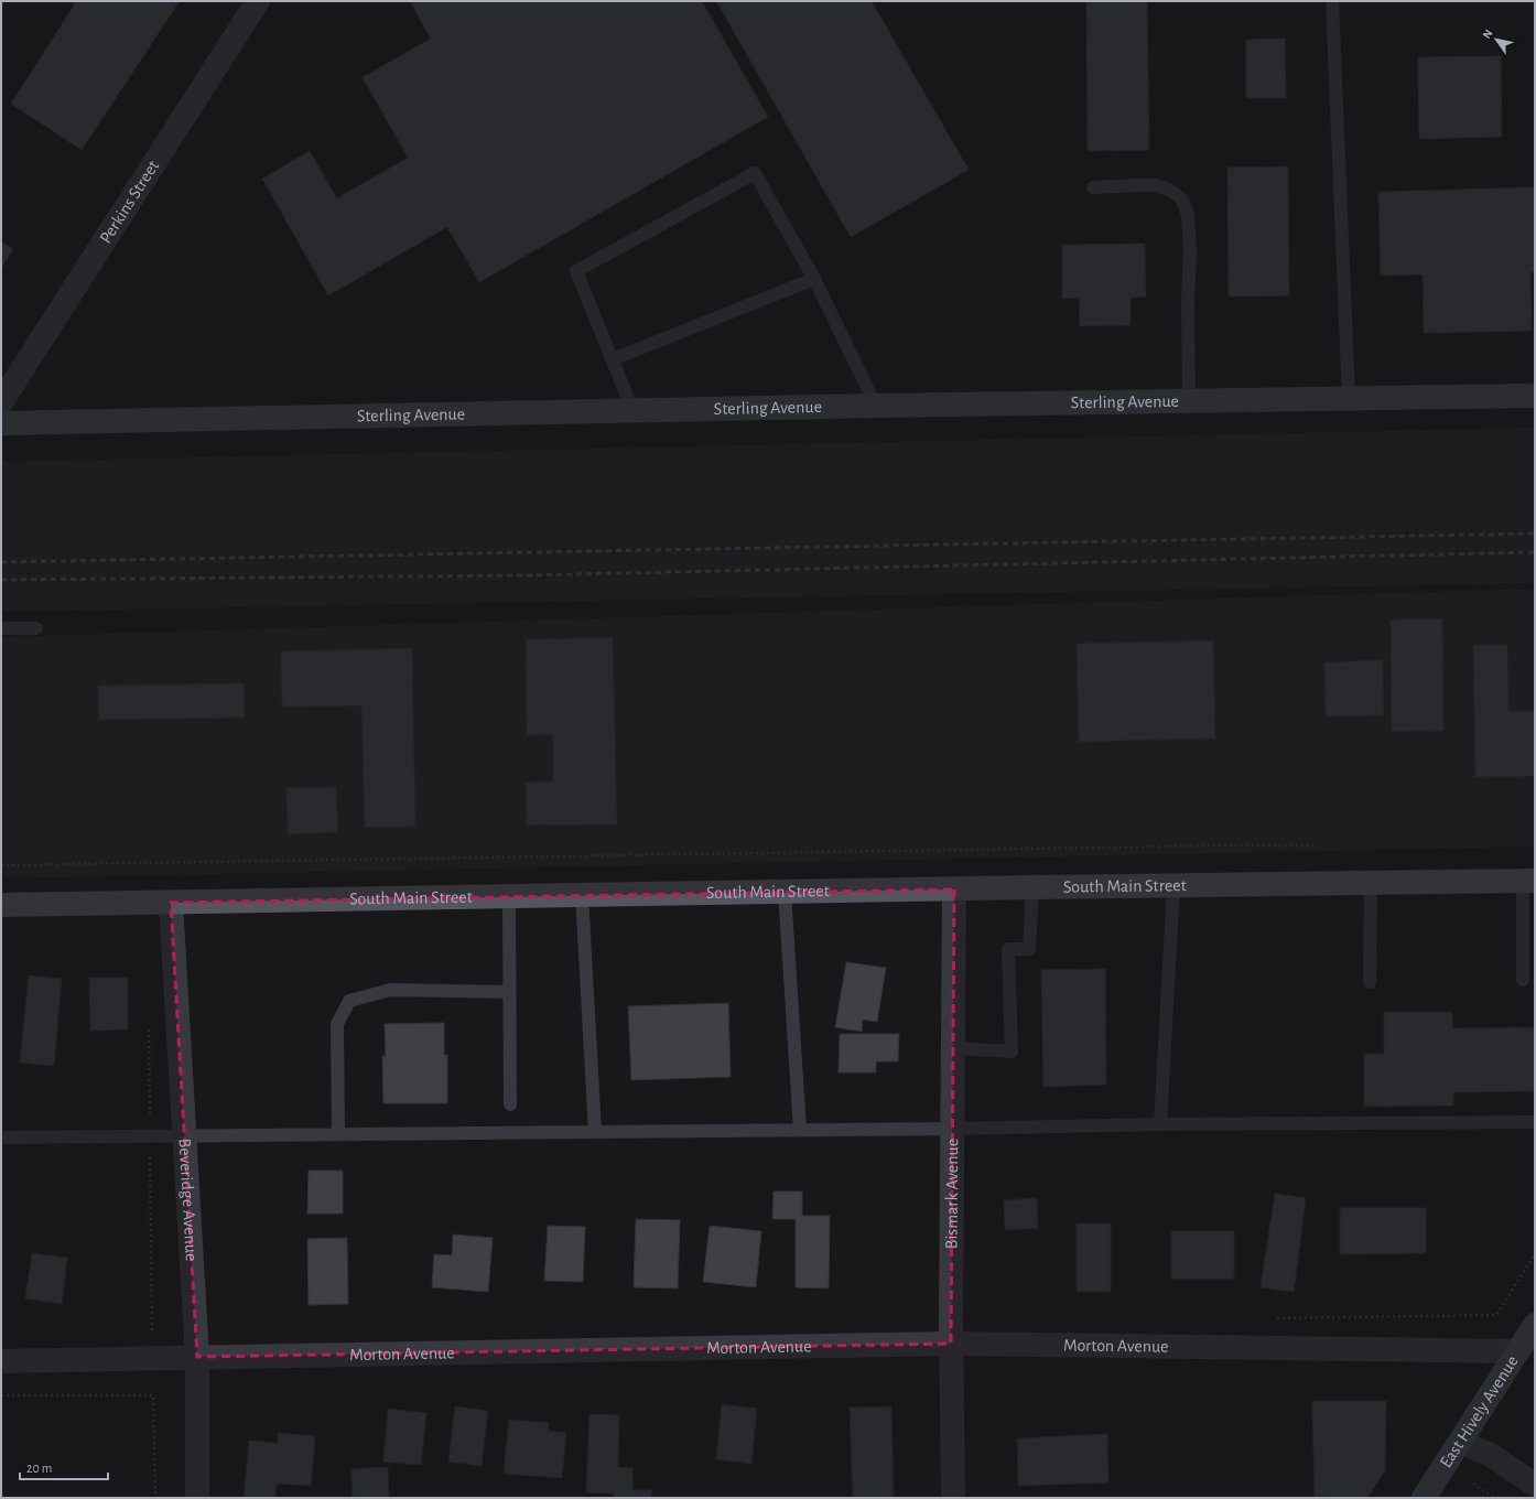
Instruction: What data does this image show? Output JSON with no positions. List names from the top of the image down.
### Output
{
  "streets": {
    "main road": ["South Main Street"],
    "street": [
      "Perkins Street",
      "Sterling Avenue",
      "Bismark Avenue",
      "Beveridge Avenue",
      "Morton Avenue",
      "East Hively Avenue"
    ]
  },
  "crossings": [
    ["South Main Street", "Bismark Avenue"],
    ["South Main Street", "Beveridge Avenue"],
    ["Bismark Avenue", "Morton Avenue"],
    ["Beveridge Avenue", "Morton Avenue"],
    ["Morton Avenue", "East Hively Avenue"]
  ],
  "scale_bar": "20 m",
  "north": "top left"
}
